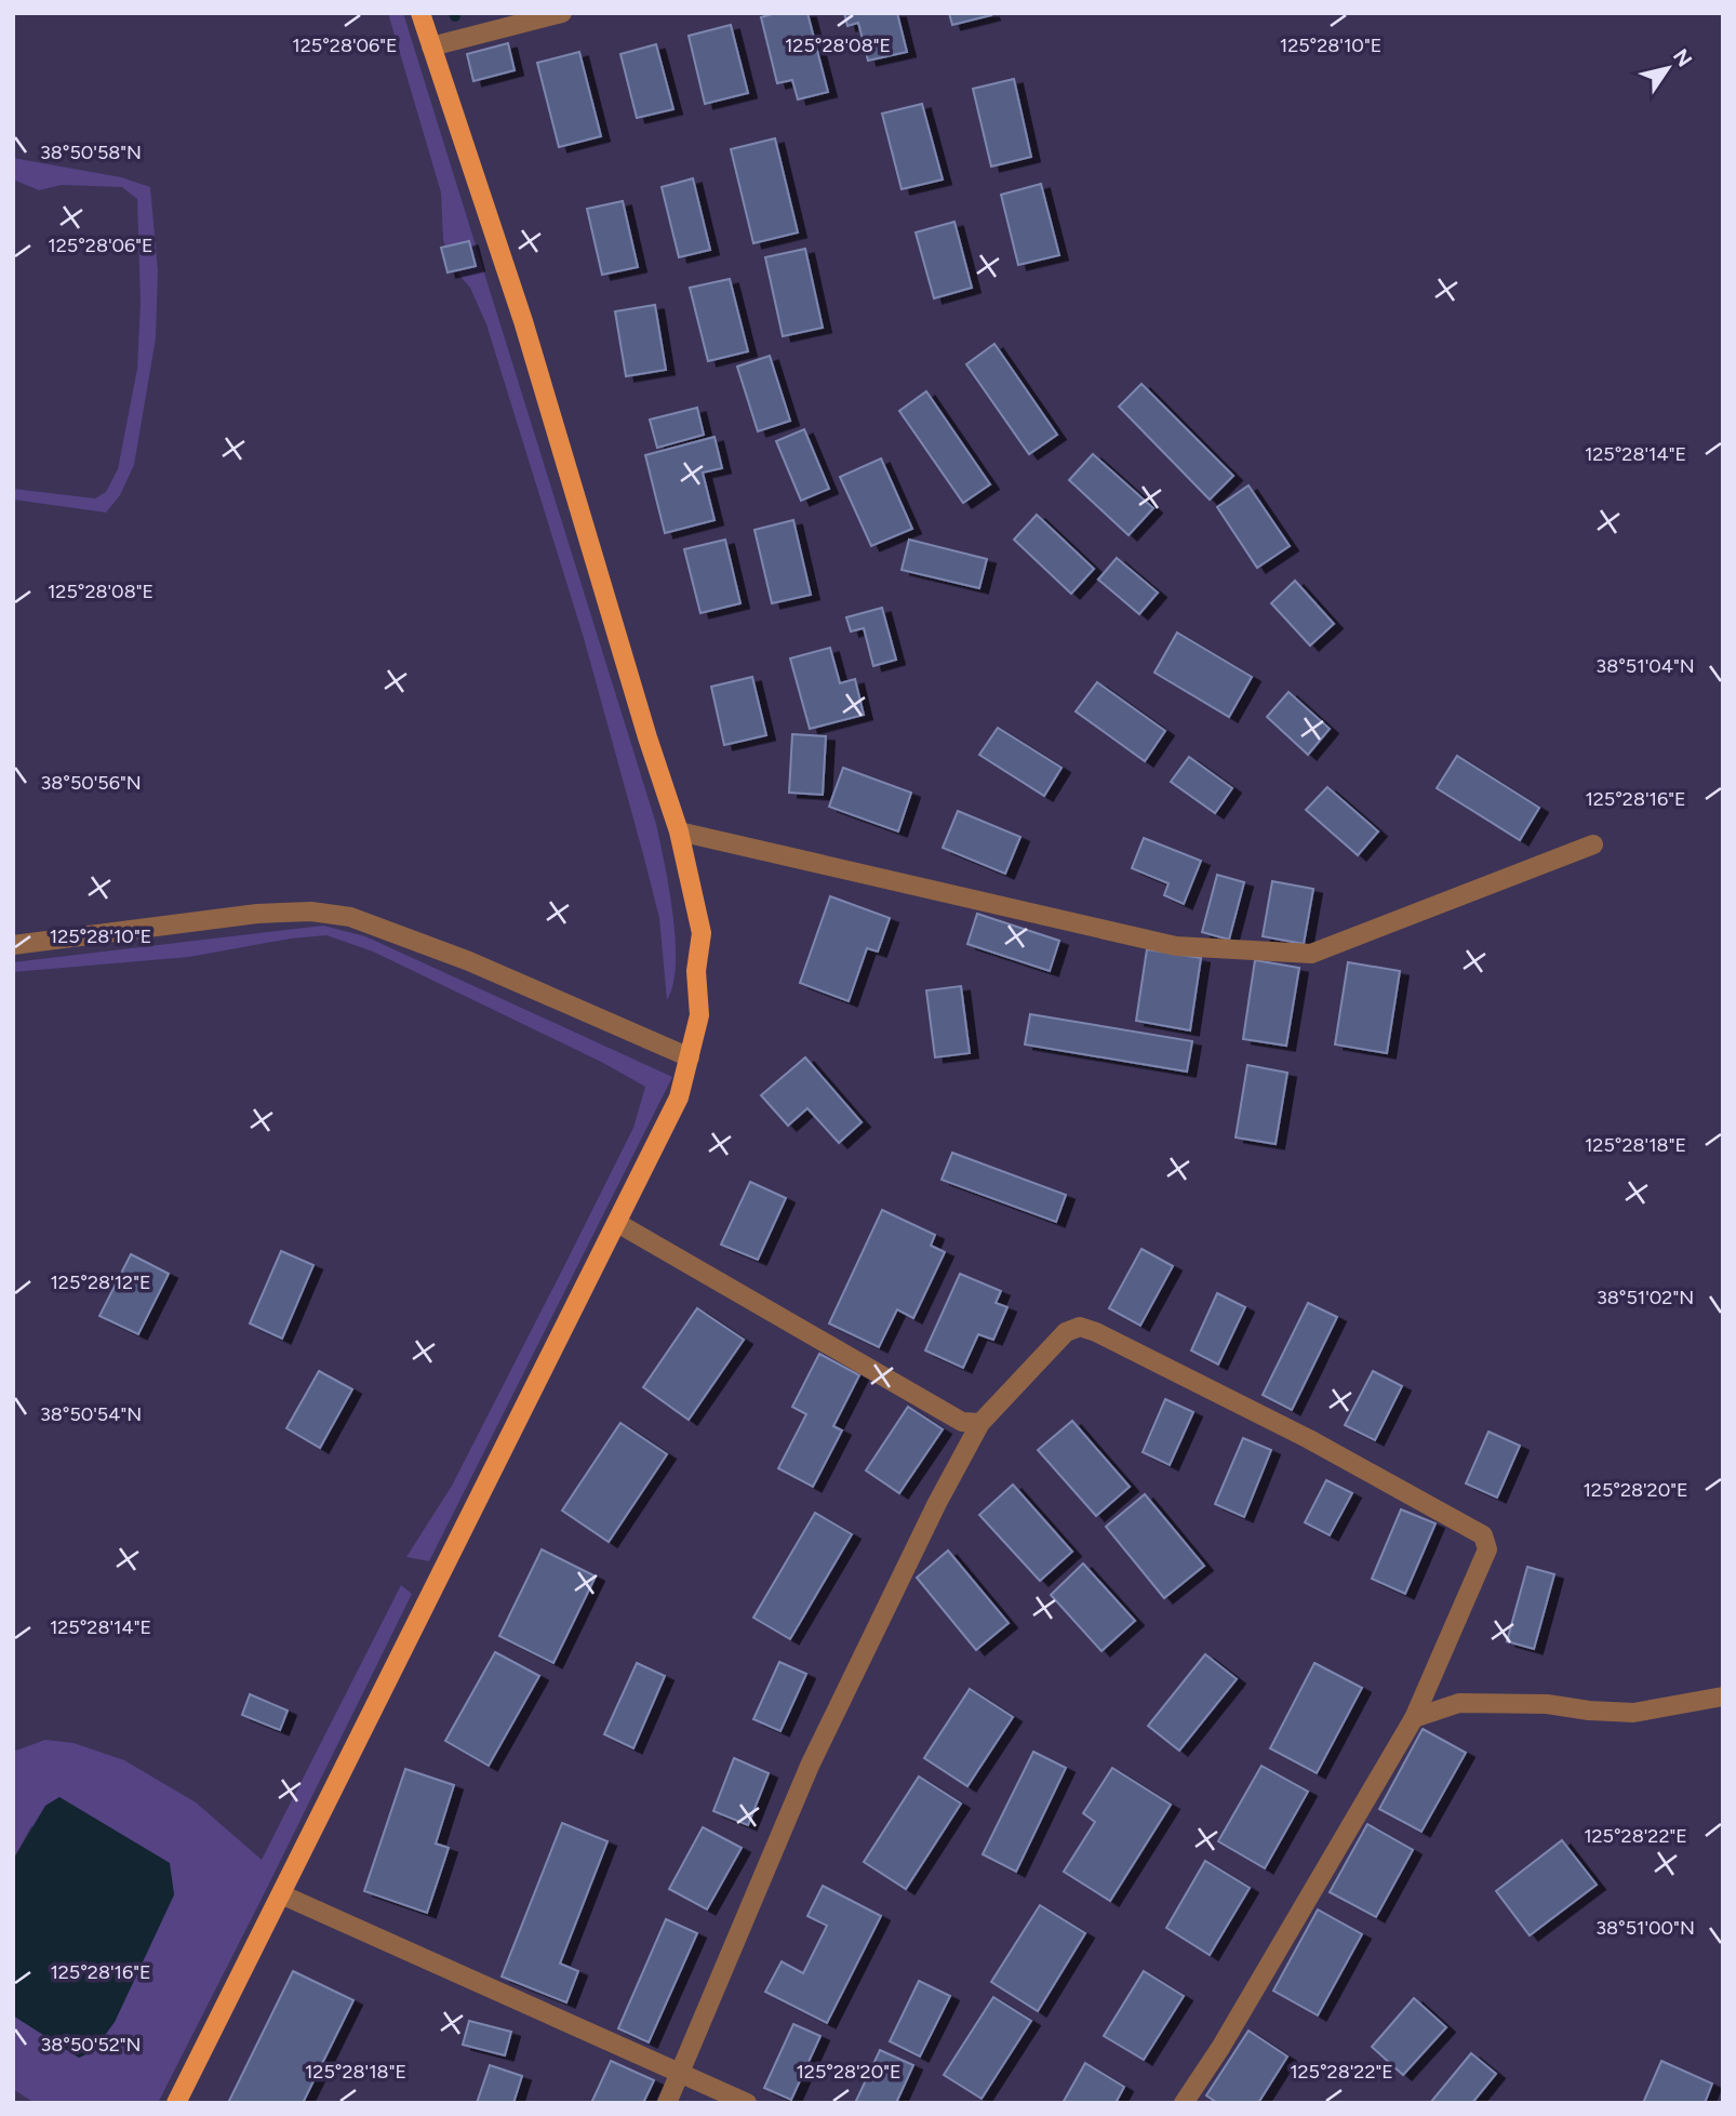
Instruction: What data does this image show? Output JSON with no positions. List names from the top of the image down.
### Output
{
  "north": "top right",
  "coordinates": [
    "125°28'06\"E",
    "125°28'08\"E",
    "125°28'10\"E",
    "38°50'58\"N",
    "125°28'14\"E",
    "38°51'04\"N",
    "38°50'56\"N",
    "125°28'16\"E",
    "125°28'18\"E",
    "125°28'12\"E",
    "38°51'02\"N",
    "38°50'54\"N",
    "125°28'20\"E",
    "125°28'22\"E",
    "38°51'00\"N",
    "38°50'52\"N"
  ]
}
